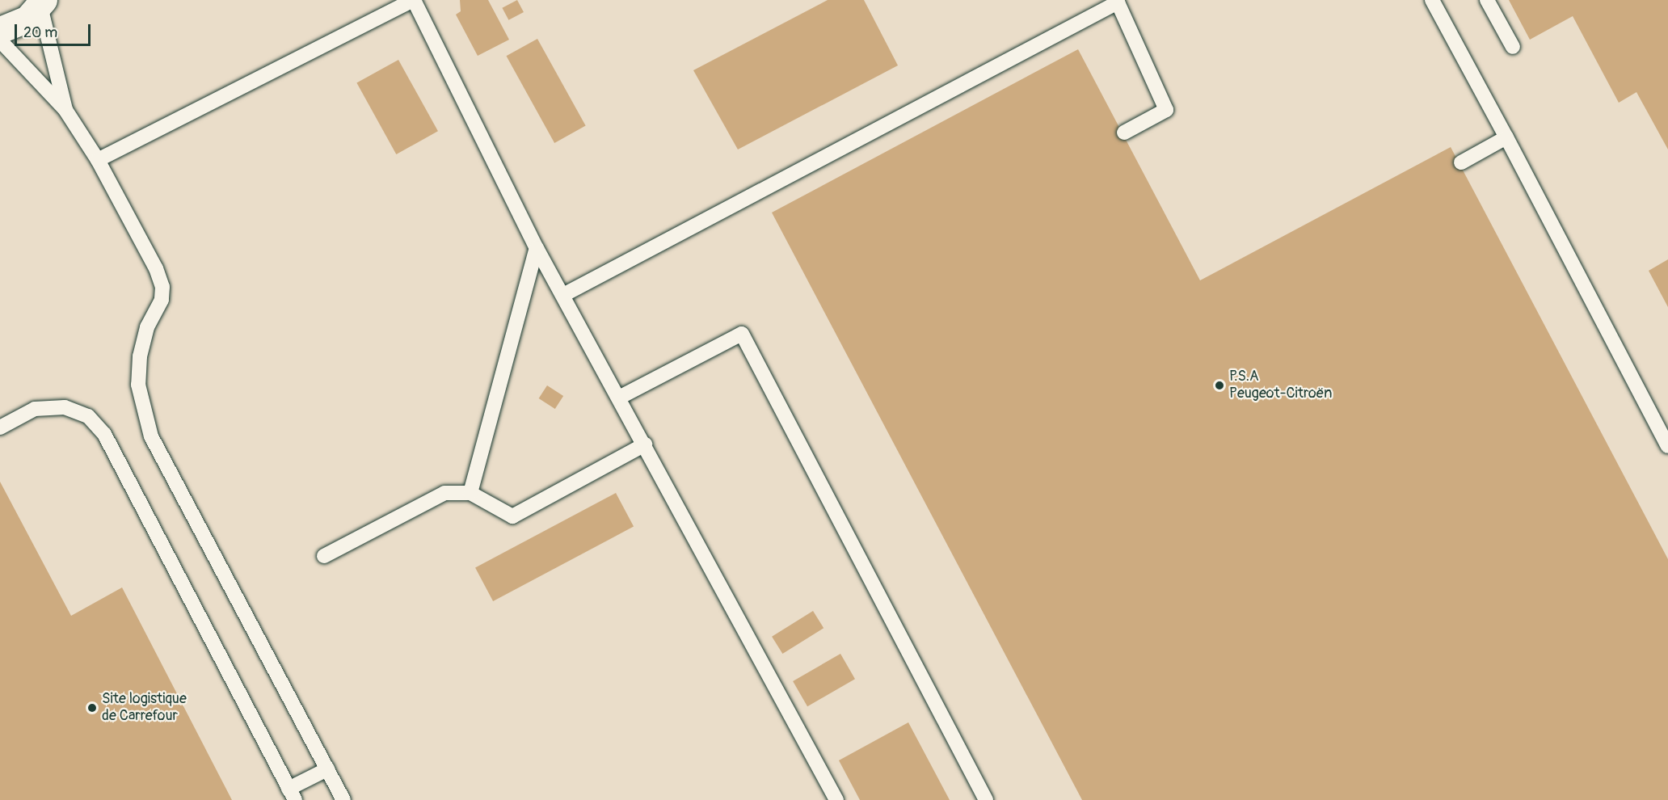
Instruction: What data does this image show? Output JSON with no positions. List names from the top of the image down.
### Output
{
  "places": ["P.S.A Peugeot-Citroën", "Site logistique de Carrefour"],
  "scale_bar": "20 m"
}
